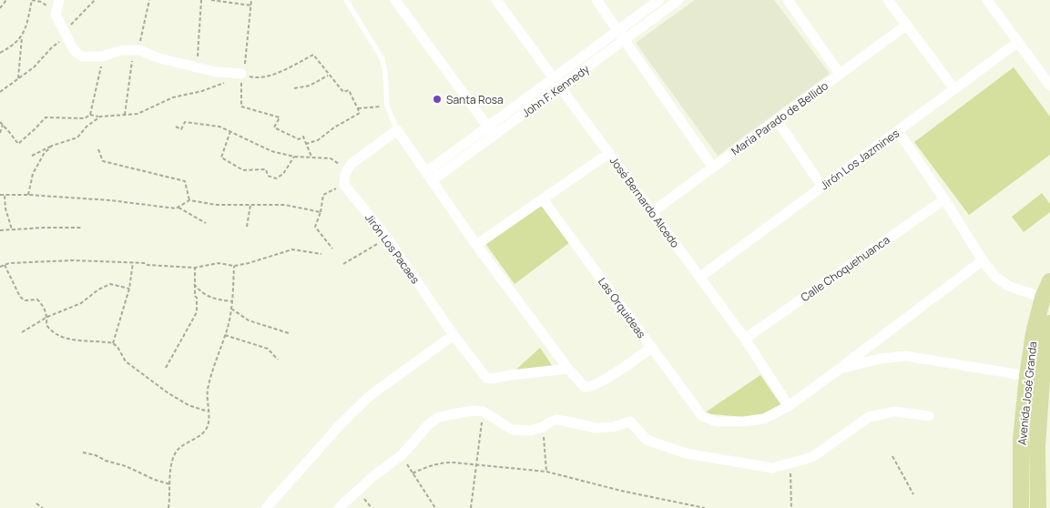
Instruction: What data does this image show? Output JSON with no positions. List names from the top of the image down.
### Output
{
  "streets": {
    "main road": ["Avenida José Granda"],
    "street": [
      "John F. Kennedy",
      "María Parado de Bellido",
      "Jirón Los Jazmines",
      "José Bernardo Alcedo",
      "Jirón Los Pacaes",
      "Calle Choquehuanca",
      "Las Orquideas"
    ]
  },
  "crossings": [
    ["John F. Kennedy", "José Bernardo Alcedo"],
    ["María Parado de Bellido", "José Bernardo Alcedo"],
    ["Jirón Los Jazmines", "José Bernardo Alcedo"],
    ["José Bernardo Alcedo", "Calle Choquehuanca"],
    ["José Bernardo Alcedo", "Las Orquideas"]
  ],
  "places": ["Santa Rosa"]
}
